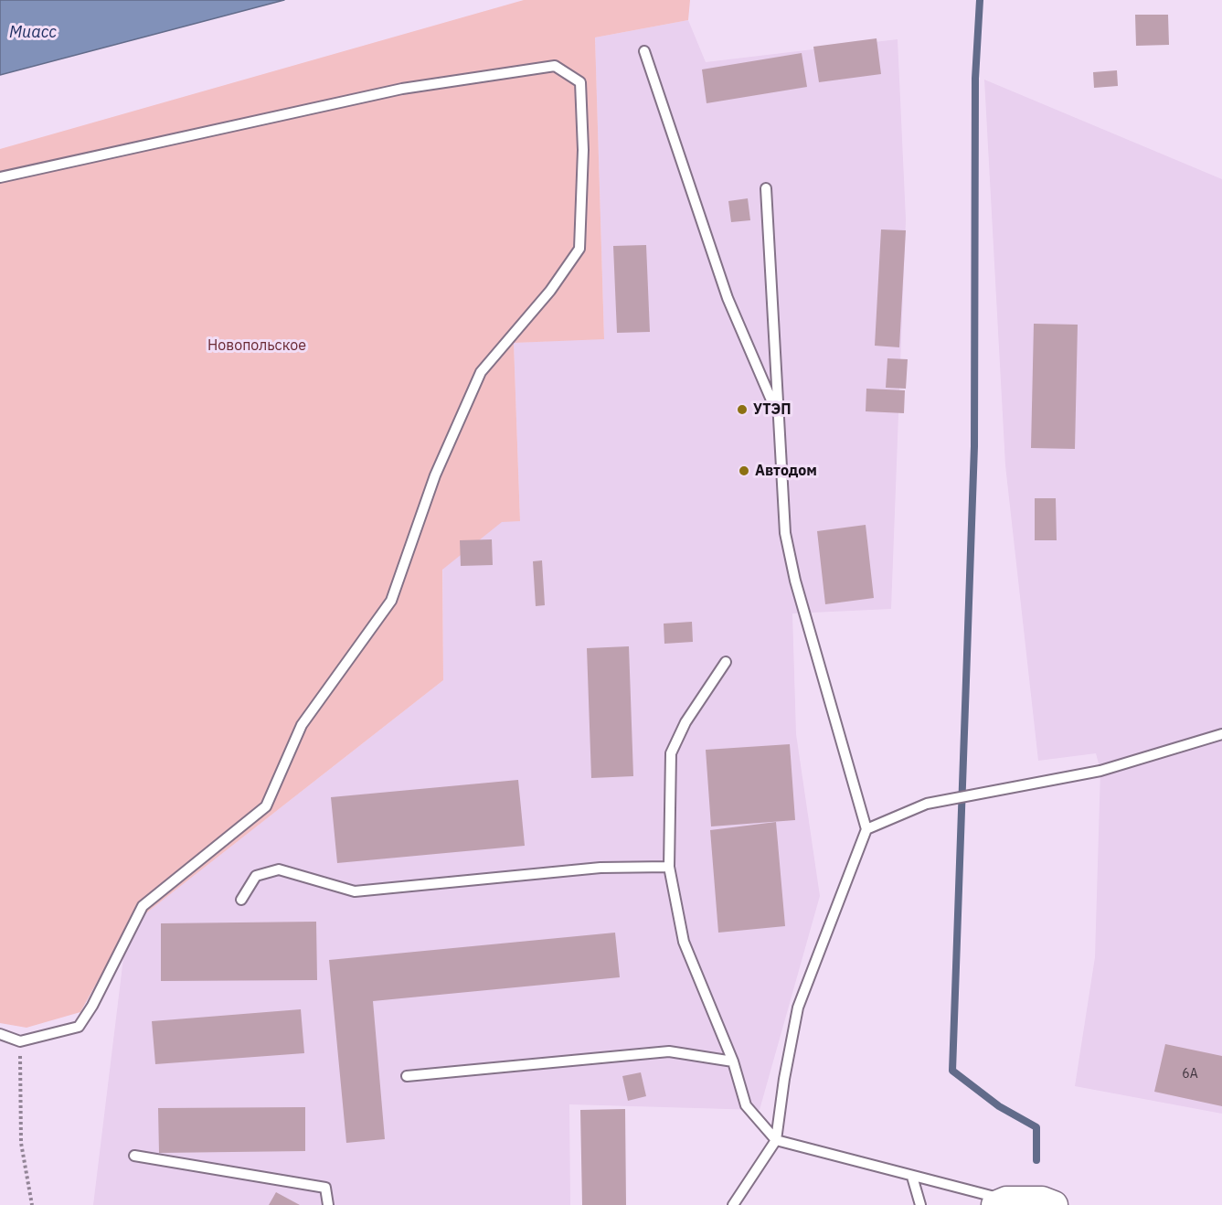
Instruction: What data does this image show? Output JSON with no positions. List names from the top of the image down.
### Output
{
  "water": ["Миасс"],
  "parks": ["Новопольское"],
  "places": ["УТЭП", "Автодом"],
  "house_numbers": ["6А"]
}
